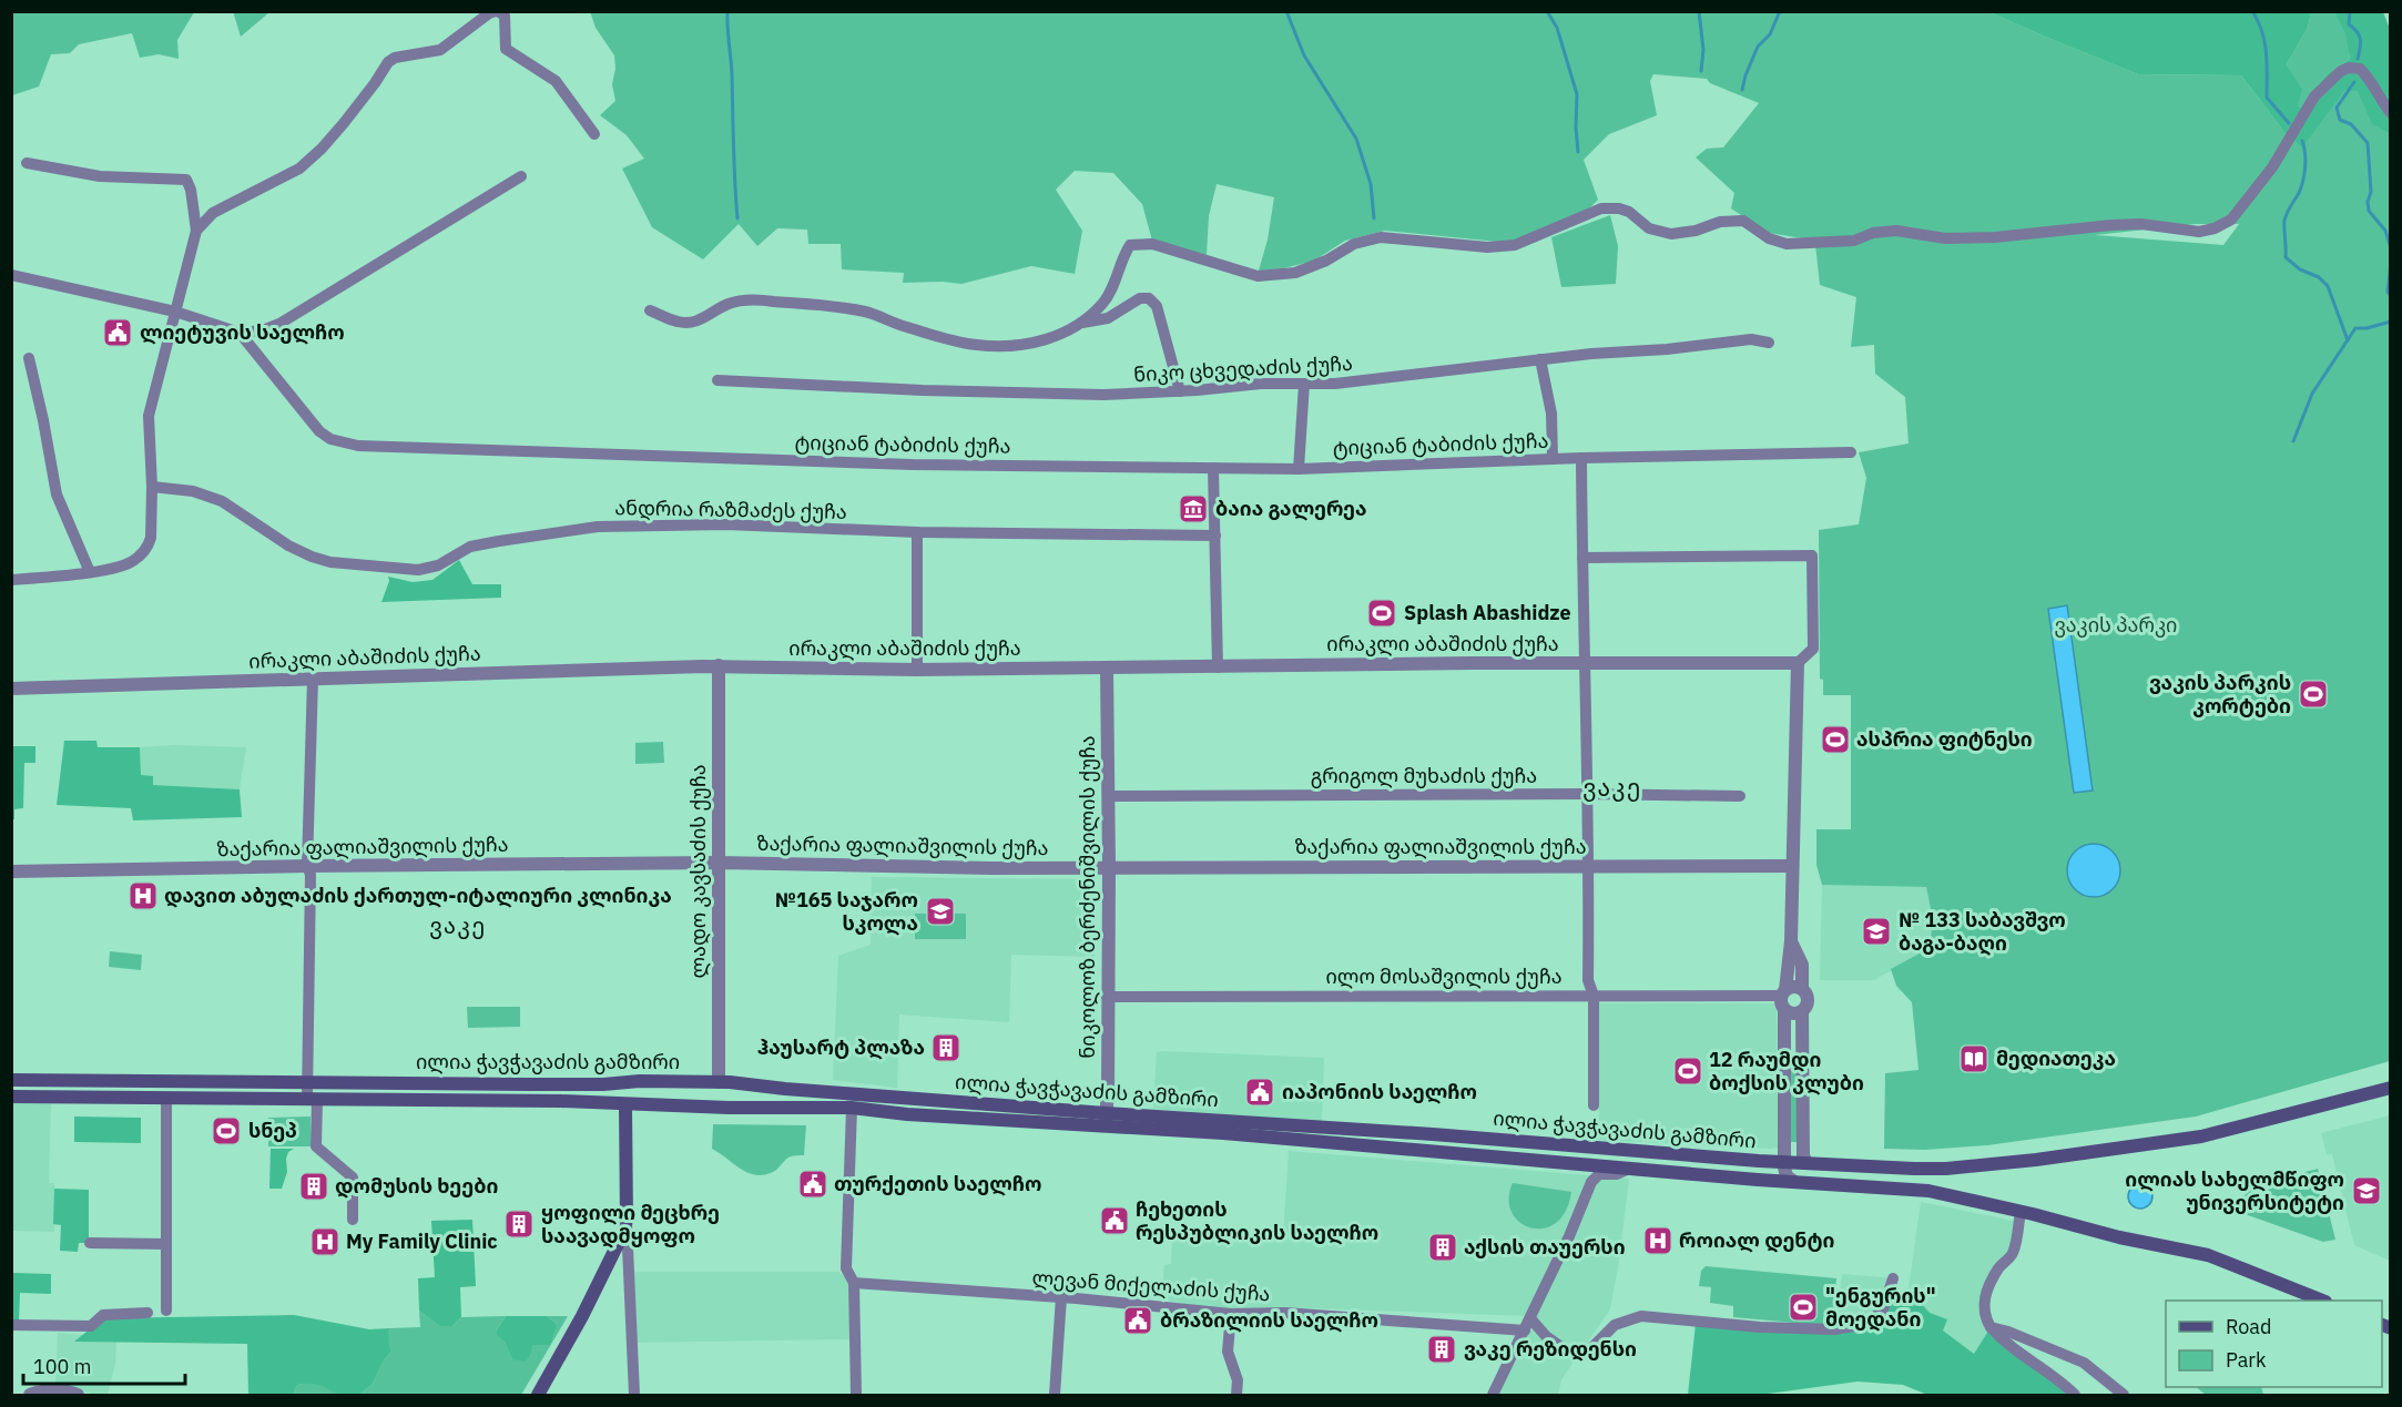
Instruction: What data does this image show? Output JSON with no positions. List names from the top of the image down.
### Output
{
  "streets": {
    "main road": ["ილია ჭავჭავაძის გამზირი"],
    "street": [
      "ნიკო ცხვედაძის ქუჩა",
      "ტიციან ტაბიძის ქუჩა",
      "ანდრია რაზმაძეს ქუჩა",
      "ირაკლი აბაშიძის ქუჩა",
      "გრიგოლ მუხაძის ქუჩა",
      "ზაქარია ფალიაშვილის ქუჩა",
      "ლადო კავსაძის ქუჩა",
      "ნიკოლოზ ბერძენიშვილის ქუჩა",
      "ილო მოსაშვილის ქუჩა",
      "ლევან მიქელაძის ქუჩა"
    ]
  },
  "crossings": [
    ["ირაკლი აბაშიძის ქუჩა", "ლადო კავსაძის ქუჩა"],
    ["ირაკლი აბაშიძის ქუჩა", "ნიკოლოზ ბერძენიშვილის ქუჩა"],
    ["გრიგოლ მუხაძის ქუჩა", "ნიკოლოზ ბერძენიშვილის ქუჩა"],
    ["ზაქარია ფალიაშვილის ქუჩა", "ლადო კავსაძის ქუჩა"],
    ["ზაქარია ფალიაშვილის ქუჩა", "ნიკოლოზ ბერძენიშვილის ქუჩა"],
    ["ლადო კავსაძის ქუჩა", "ილია ჭავჭავაძის გამზირი"],
    ["ნიკოლოზ ბერძენიშვილის ქუჩა", "ილო მოსაშვილის ქუჩა"],
    ["ნიკოლოზ ბერძენიშვილის ქუჩა", "ილია ჭავჭავაძის გამზირი"]
  ],
  "districts": ["ვაკე", "ვაკე"],
  "parks": ["ვაკის პარკი"],
  "places": {
    "public building": [
      "ლიეტუვის საელჩო",
      "იაპონიის საელჩო",
      "თურქეთის საელჩო",
      "ჩეხეთის რესპუბლიკის საელჩო",
      "ბრაზილიის საელჩო"
    ],
    "museum": ["ბაია გალერეა"],
    "sports": [
      "Splash Abashidze",
      "ვაკის პარკის კორტები",
      "ასპრია ფიტნესი",
      "12 რაუმდი ბოქსის კლუბი",
      "სნეპ",
      "\"ენგურის\" მოედანი"
    ],
    "hospital": ["დავით აბულაძის ქართულ-იტალიური კლინიკა", "როიალ დენტი", "My Family Clinic"],
    "school or university": ["№165 საჯარო სკოლა", "№ 133 საბავშვო ბაგა-ბაღი", "ილიას სახელმწიფო უნივერსიტეტი"],
    "building": [
      "ჰაუსარტ პლაზა",
      "დომუსის ხეები",
      "ყოფილი მეცხრე საავადმყოფო",
      "აქსის თაუერსი",
      "ვაკე რეზიდენსი"
    ],
    "library": ["მედიათეკა"]
  },
  "legend": ["Road", "Park"],
  "scale_bar": "100 m"
}
